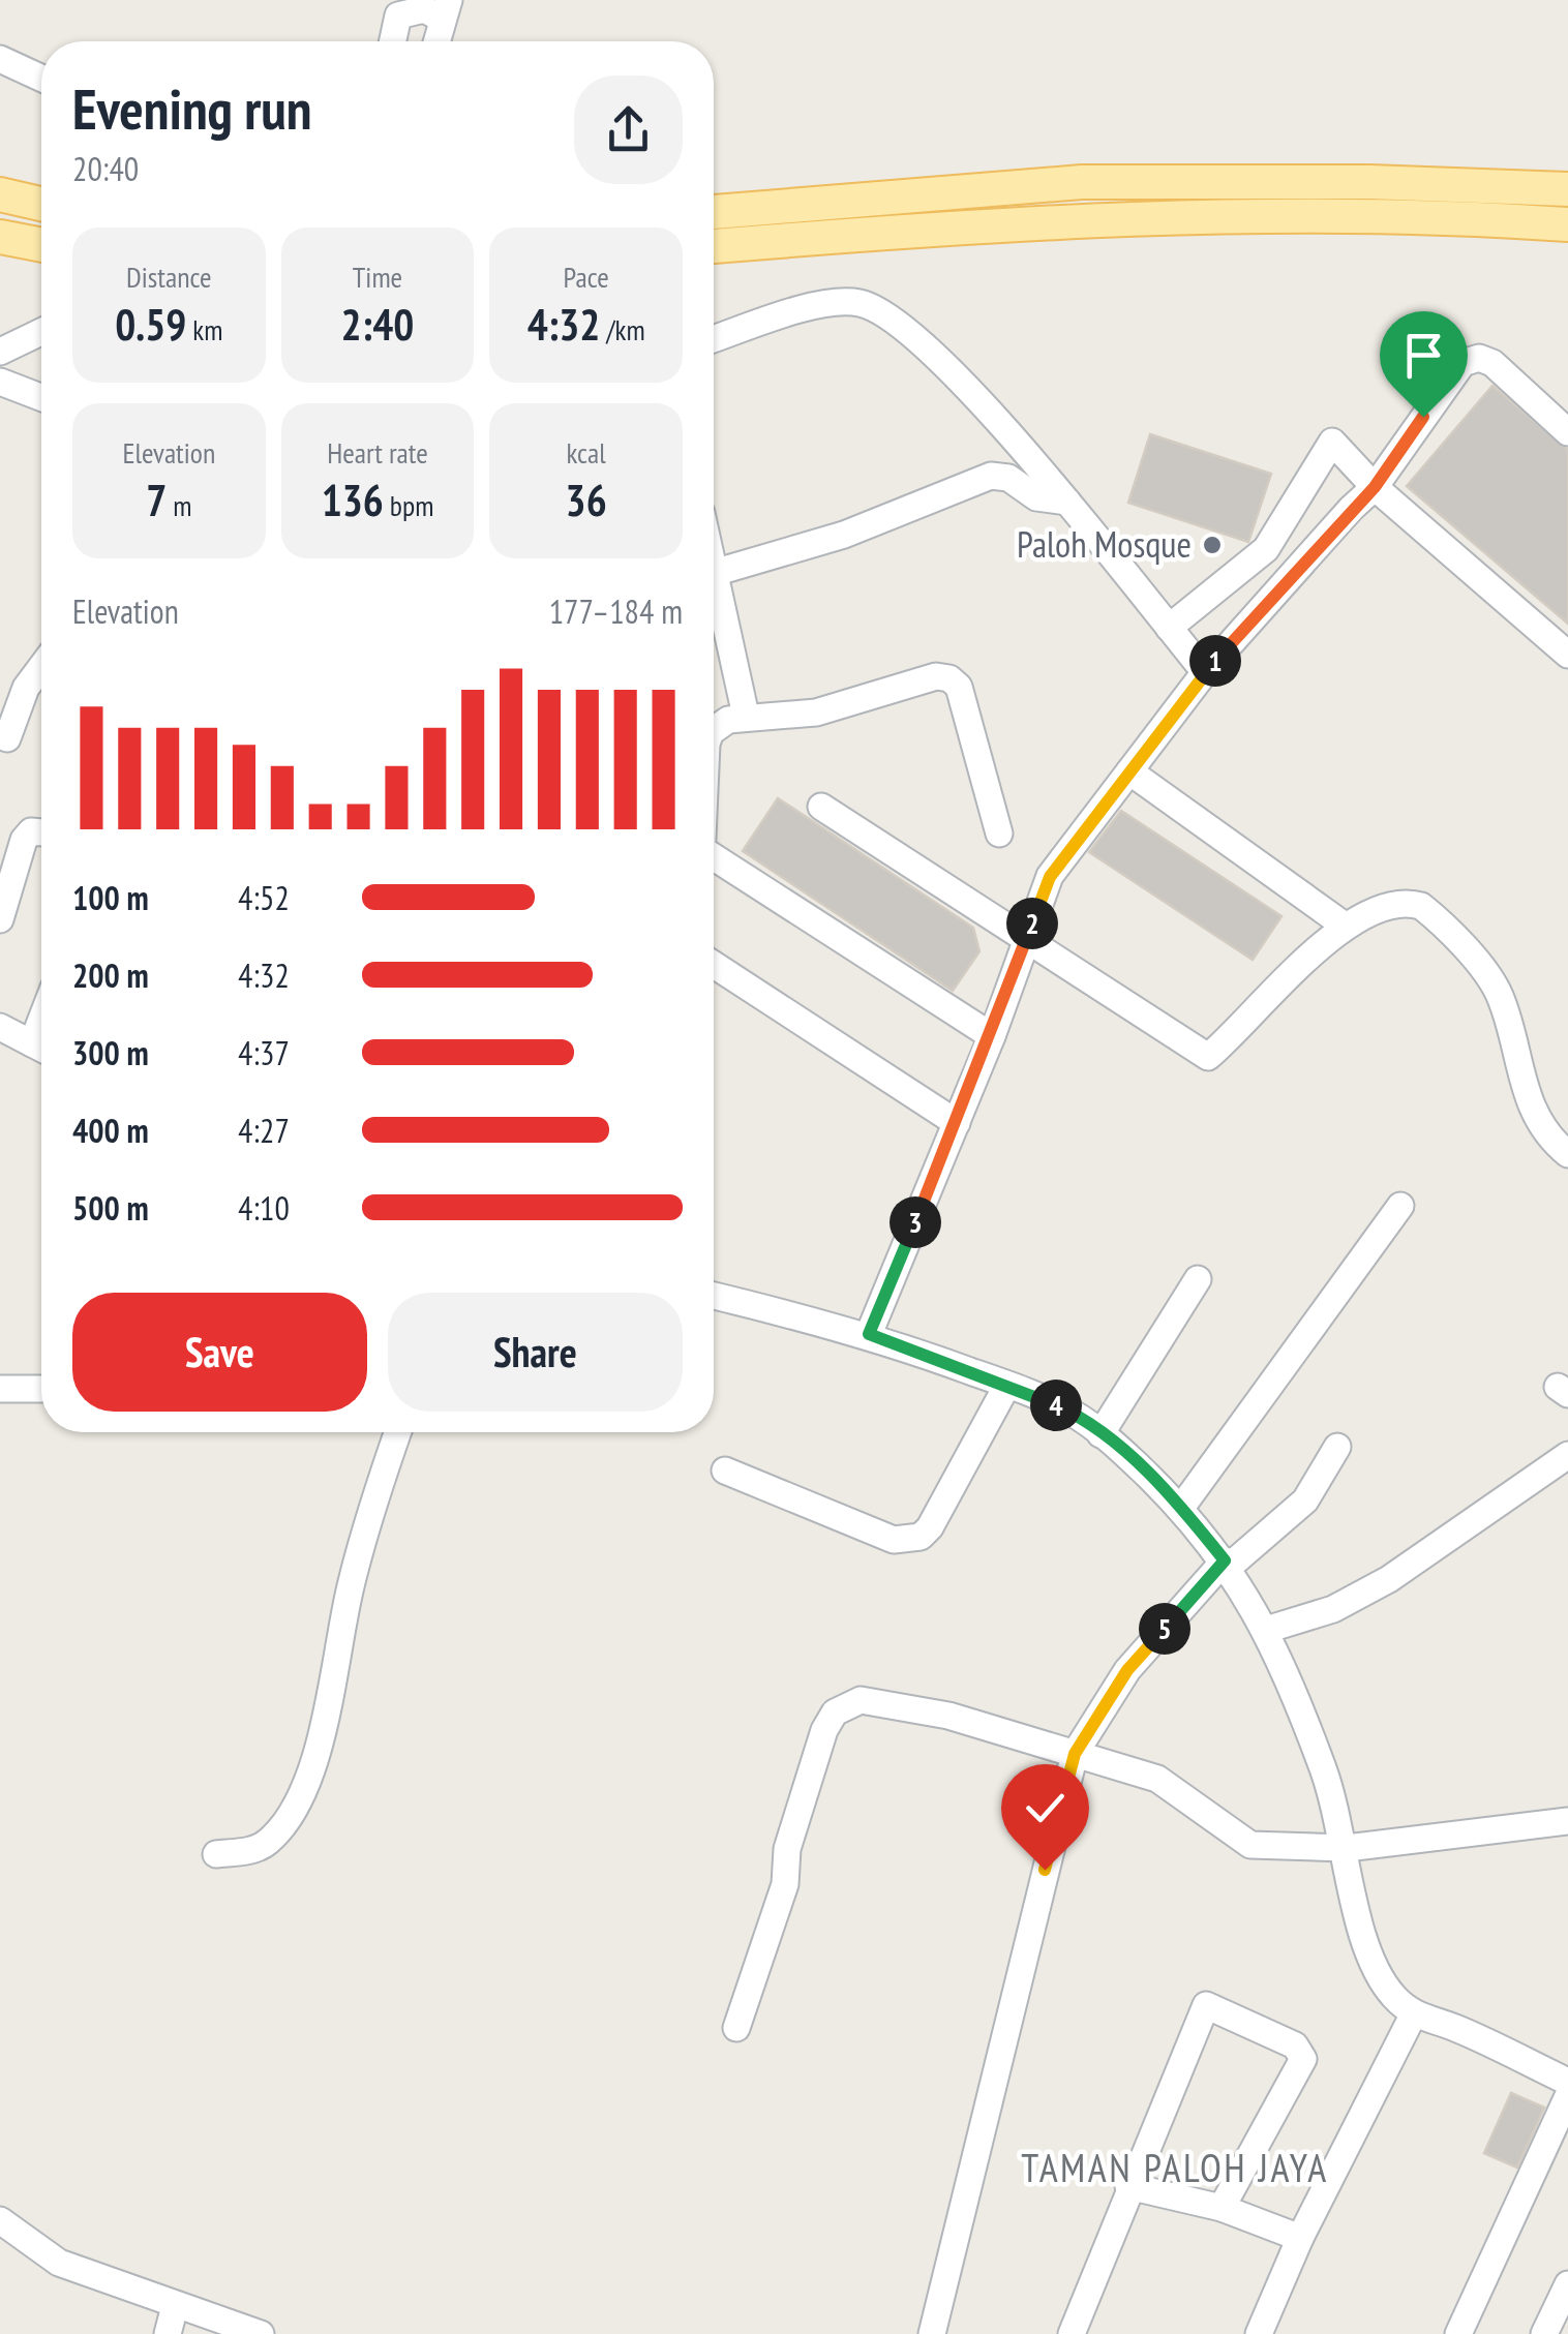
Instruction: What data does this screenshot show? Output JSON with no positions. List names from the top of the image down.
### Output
{
  "districts": ["TAMAN PALOH JAYA"],
  "places": ["Paloh Mosque"],
  "page": {
    "heading": ["Evening run", "20:40"],
    "stats": [
      ["Distance", "0.59 km"],
      ["Time", "2:40"],
      ["Pace", "4:32 /km"],
      ["Elevation", "7 m"],
      ["Heart rate", "136 bpm"],
      ["kcal", "36"]
    ],
    "chart": ["Elevation", "177–184 m"],
    "pins": [
      "1",
      "2",
      "3",
      "4",
      "5"
    ],
    "list": [
      {
        "name": "100 m",
        "note": "4:52"
      },
      {
        "name": "200 m",
        "note": "4:32"
      },
      {
        "name": "300 m",
        "note": "4:37"
      },
      {
        "name": "400 m",
        "note": "4:27"
      },
      {
        "name": "500 m",
        "note": "4:10"
      }
    ],
    "buttons": ["Save", "Share"]
  }
}
